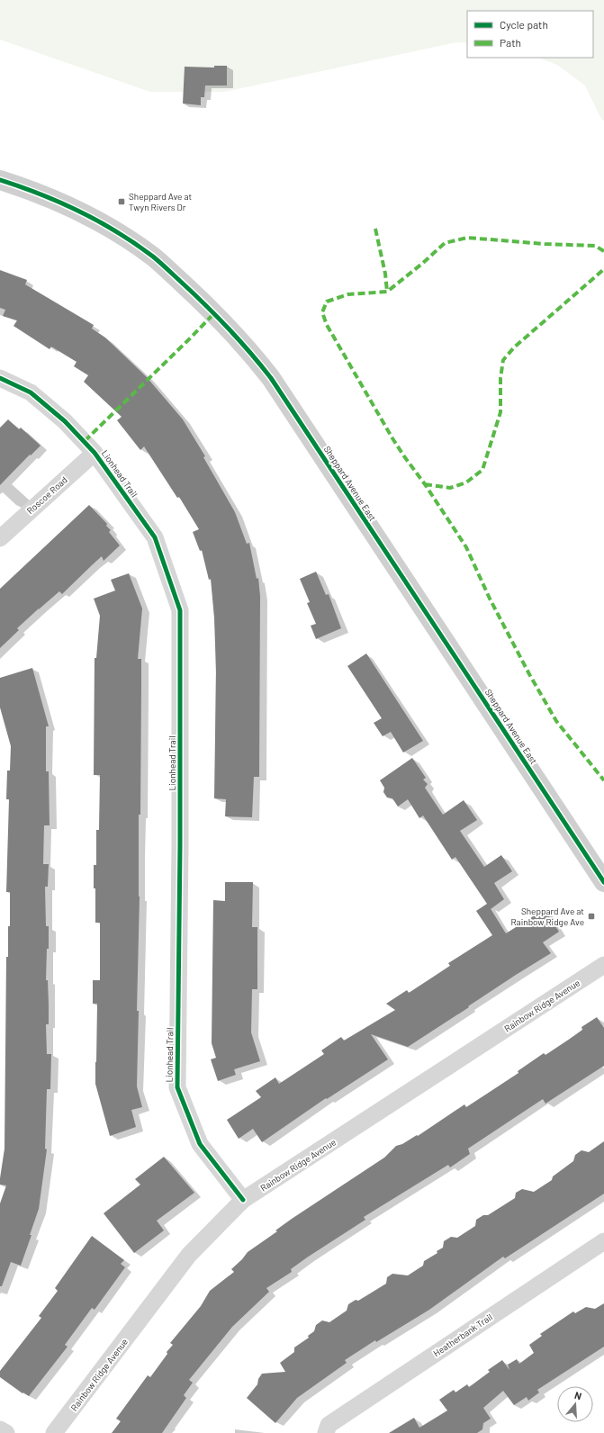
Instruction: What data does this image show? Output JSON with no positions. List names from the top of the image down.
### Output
{
  "streets": {
    "main road": ["Sheppard Avenue East"],
    "street": [
      "Lionhead Trail",
      "Roscoe Road",
      "Rainbow Ridge Avenue",
      "Heatherbank Trail"
    ]
  },
  "crossings": [
    ["Lionhead Trail", "Roscoe Road"],
    ["Lionhead Trail", "Rainbow Ridge Avenue"]
  ],
  "places": {
    "transit": ["Sheppard Ave at Twyn Rivers Dr", "Sheppard Ave at Rainbow Ridge Ave"]
  },
  "legend": ["Cycle path", "Path"],
  "north": "top"
}
